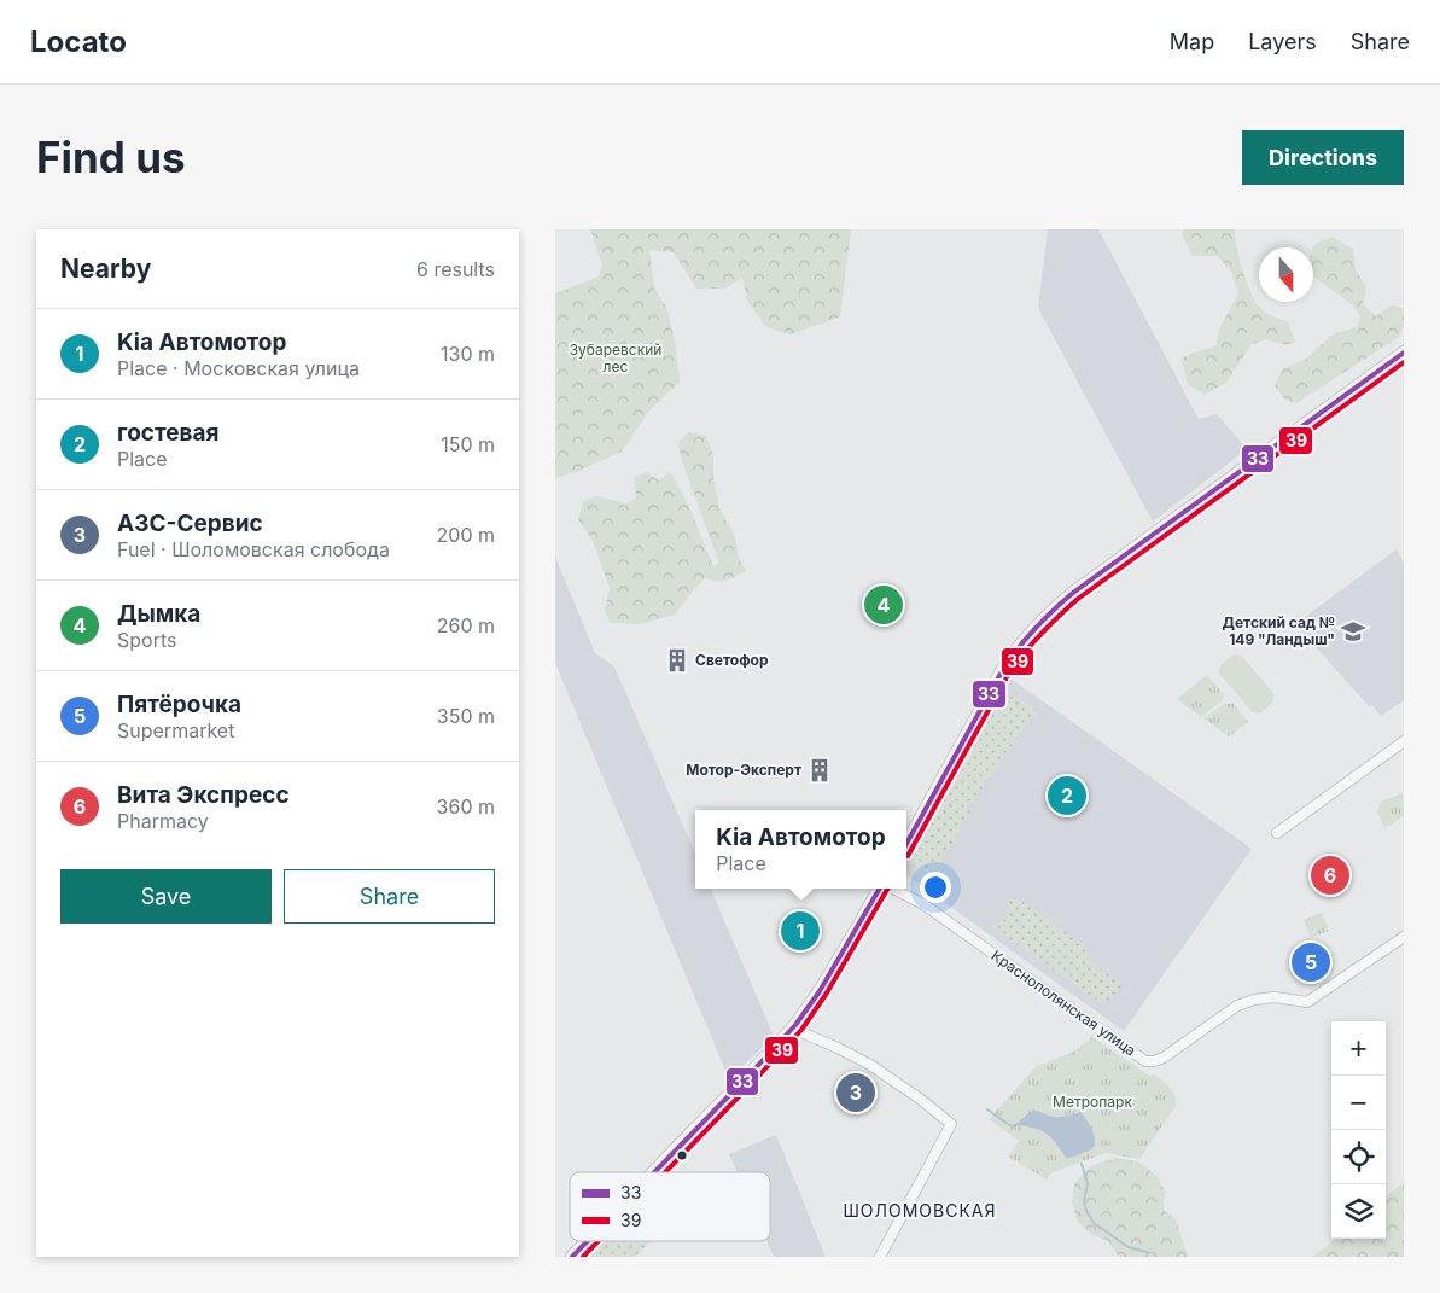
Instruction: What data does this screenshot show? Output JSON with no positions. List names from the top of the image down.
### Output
{
  "streets": {
    "street": ["Краснополянская улица"]
  },
  "districts": ["ШОЛОМОВСКАЯ"],
  "parks": ["Зубаревский лес", "Метропарк"],
  "places": {
    "school or university": ["Детский сад № 149 \"Ландыш\""],
    "building": ["Светофор", "Мотор-Эксперт"]
  },
  "lines": ["transit line 33", "transit line 39"],
  "legend": ["33", "39"],
  "north": "bottom",
  "page": {
    "header": "Locato",
    "nav": ["Map", "Layers", "Share"],
    "buttons": [
      "Directions",
      ["Save", "Share"]
    ],
    "title": "Find us",
    "heading": ["Nearby", "6 results"],
    "list": [
      {
        "mark": "1",
        "name": "Kia Автомотор",
        "note": "Place · Московская улица",
        "value": "130 m"
      },
      {
        "mark": "2",
        "name": "гостевая",
        "note": "Place",
        "value": "150 m"
      },
      {
        "mark": "3",
        "name": "АЗС-Сервис",
        "note": "Fuel · Шоломовская слобода",
        "value": "200 m"
      },
      {
        "mark": "4",
        "name": "Дымка",
        "note": "Sports",
        "value": "260 m"
      },
      {
        "mark": "5",
        "name": "Пятёрочка",
        "note": "Supermarket",
        "value": "350 m"
      },
      {
        "mark": "6",
        "name": "Вита Экспресс",
        "note": "Pharmacy",
        "value": "360 m"
      }
    ],
    "pins": [
      "4",
      "2",
      "6",
      "1",
      "5",
      "3"
    ],
    "popup": ["Kia Автомотор", "Place"],
    "map_buttons": ["+", "−"]
  }
}
